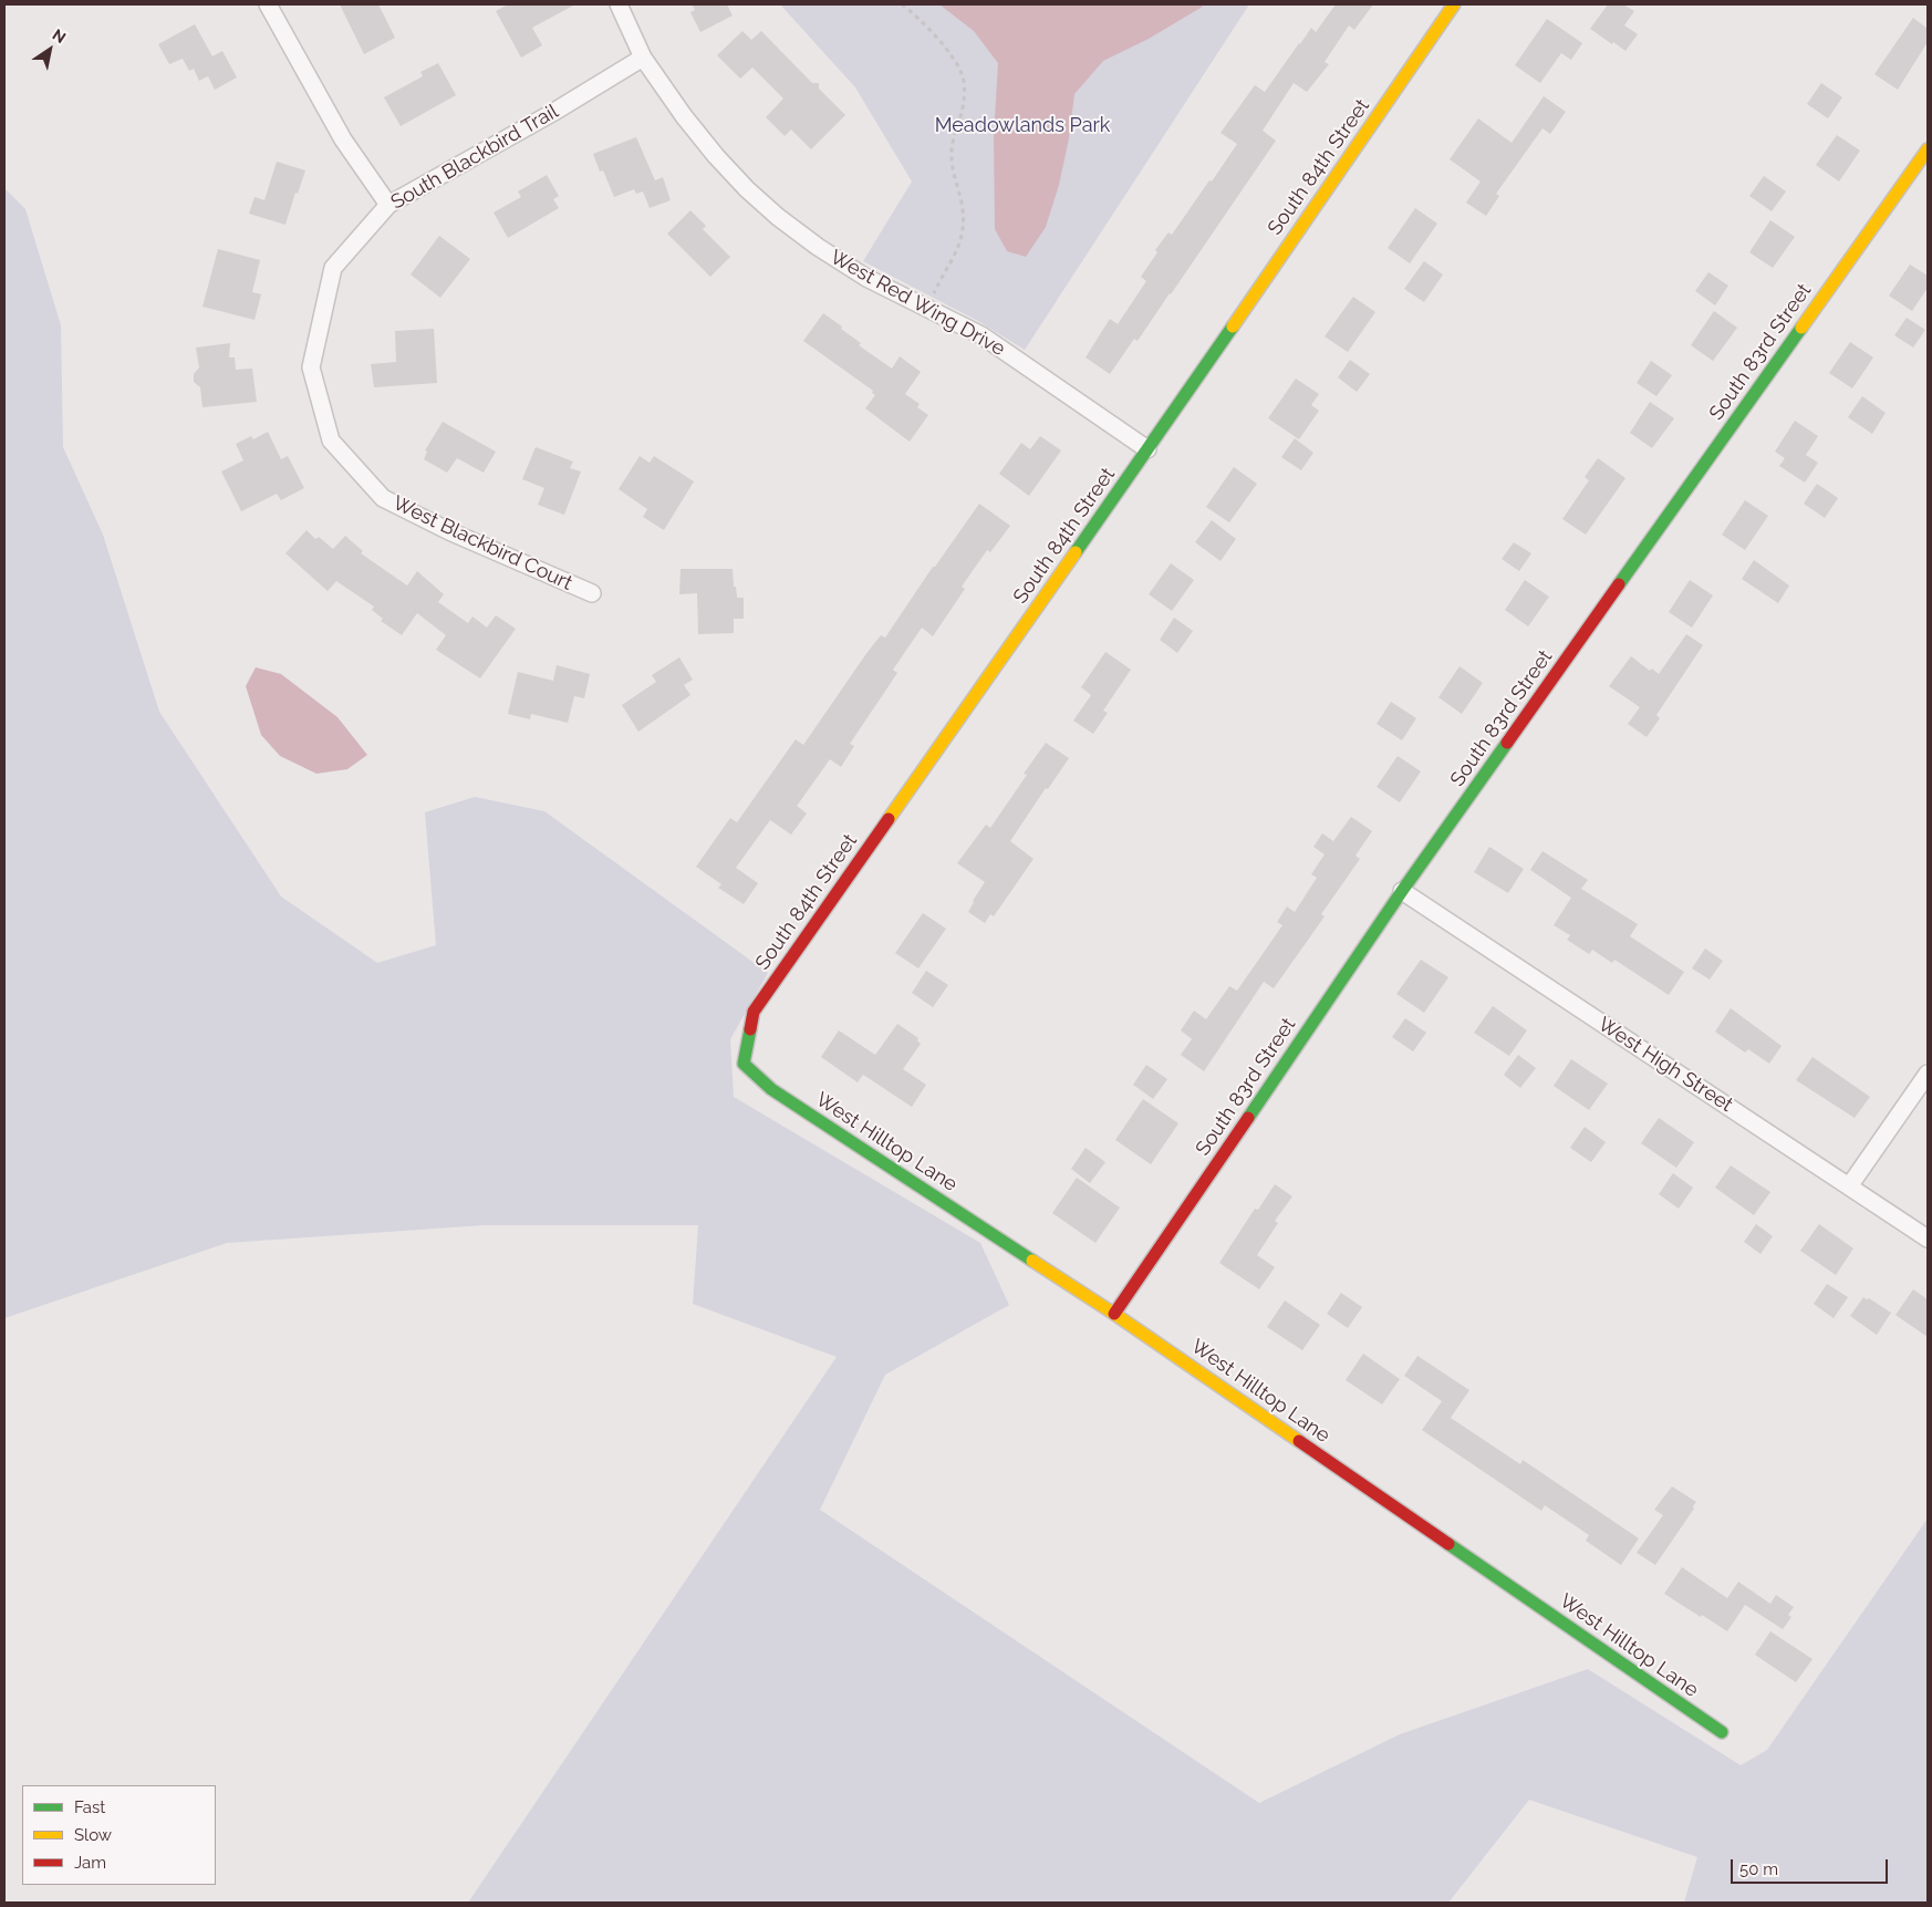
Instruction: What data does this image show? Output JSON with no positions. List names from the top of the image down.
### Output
{
  "streets": {
    "street": [
      "South Blackbird Trail",
      "South 84th Street",
      "West Red Wing Drive",
      "South 83rd Street",
      "West Blackbird Court",
      "West High Street",
      "West Hilltop Lane"
    ]
  },
  "crossings": [
    ["South Blackbird Trail", "West Red Wing Drive"],
    ["South Blackbird Trail", "West Blackbird Court"],
    ["South 84th Street", "West Red Wing Drive"],
    ["South 84th Street", "West Hilltop Lane"],
    ["South 83rd Street", "West High Street"],
    ["South 83rd Street", "West Hilltop Lane"]
  ],
  "parks": ["Meadowlands Park"],
  "legend": ["Fast", "Slow", "Jam"],
  "scale_bar": "50 m",
  "north": "top right"
}
